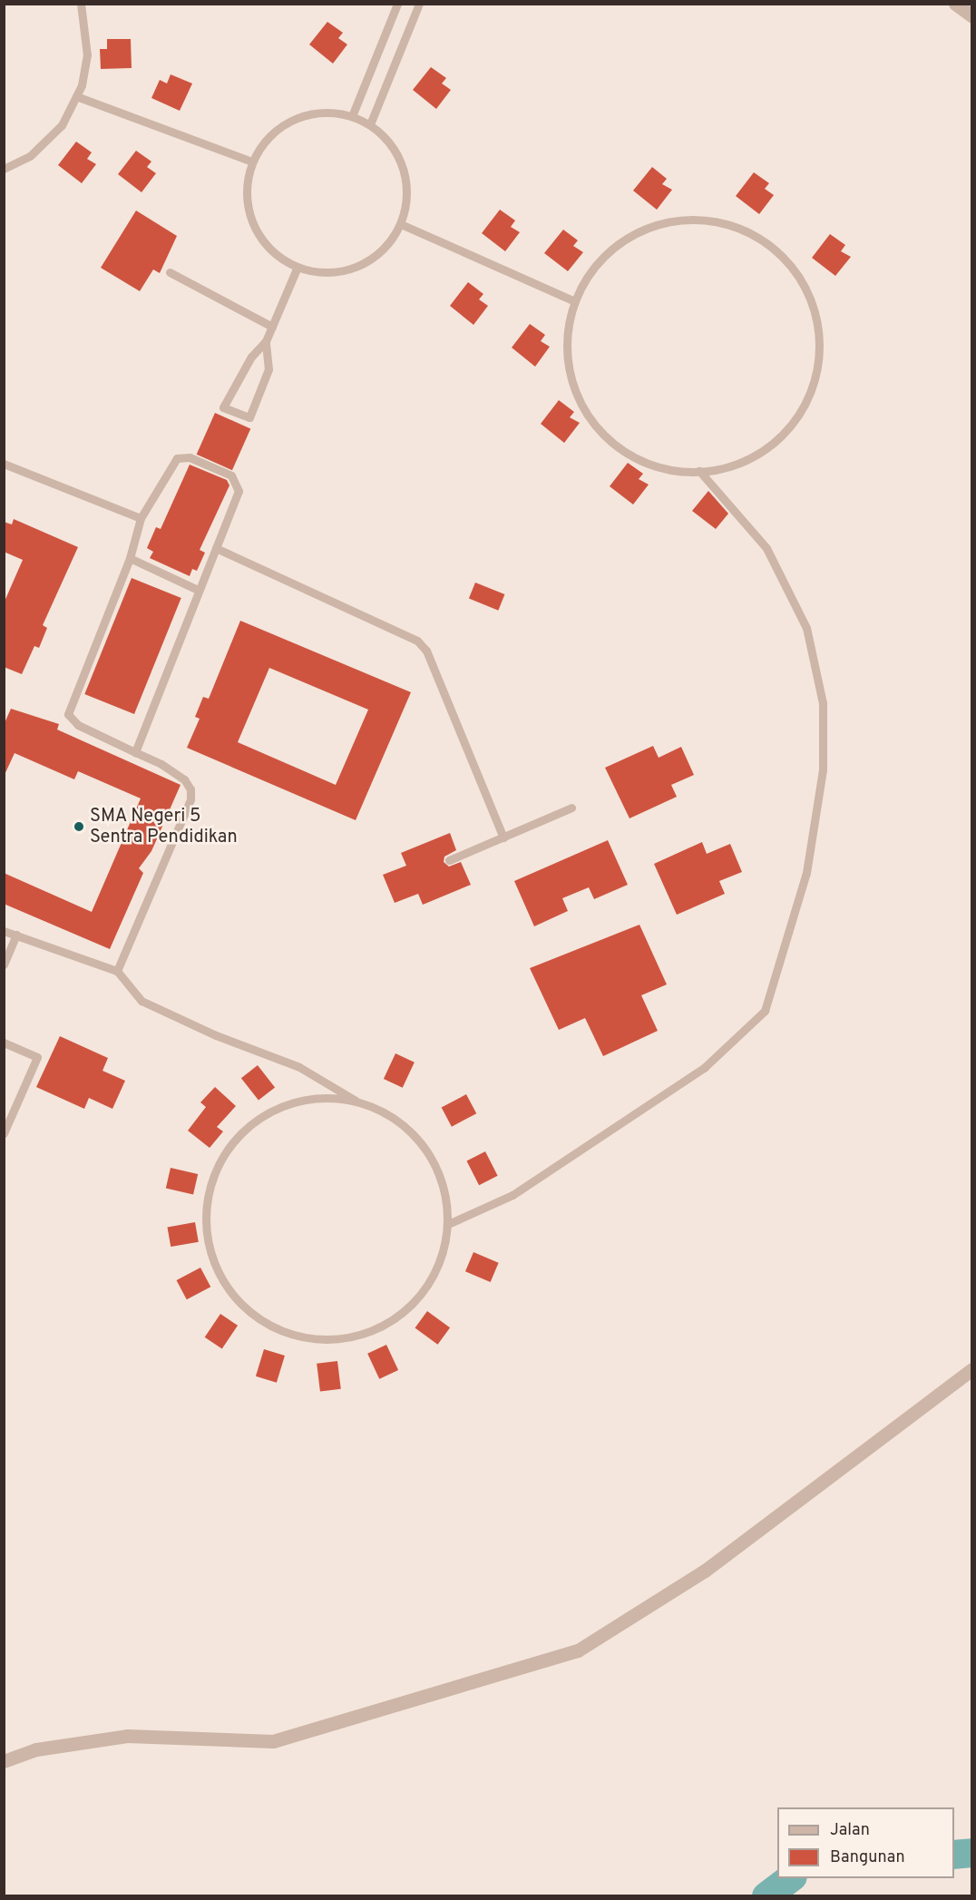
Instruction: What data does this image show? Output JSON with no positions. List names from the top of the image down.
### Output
{
  "places": ["SMA Negeri 5 Sentra Pendidikan"],
  "legend": ["Jalan", "Bangunan"]
}
